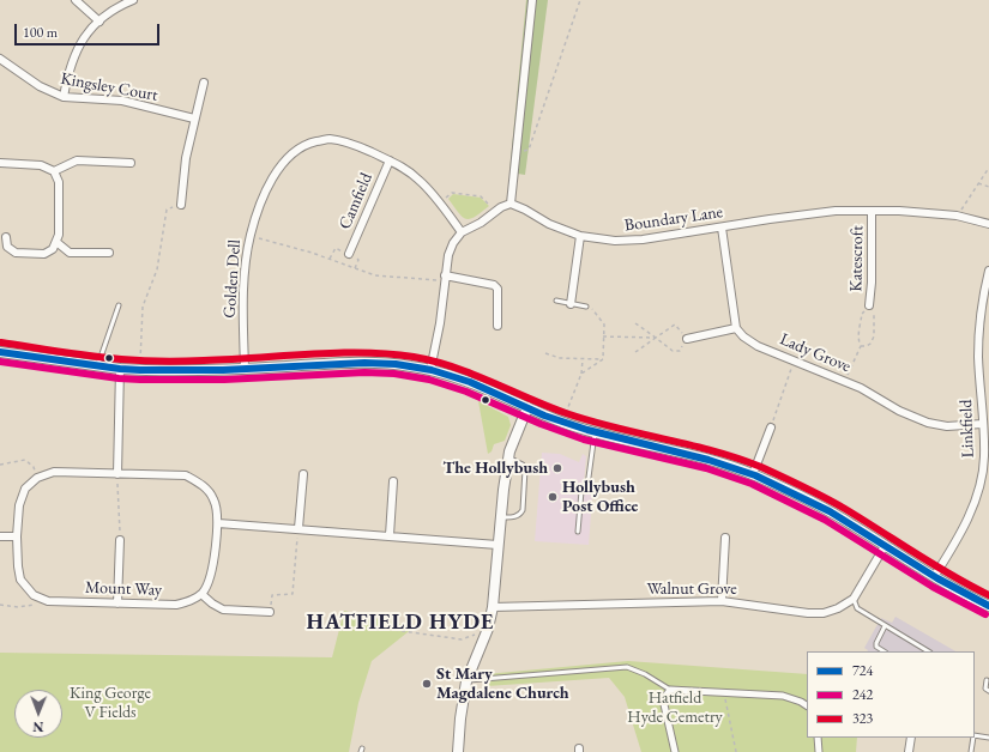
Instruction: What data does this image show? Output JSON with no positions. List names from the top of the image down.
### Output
{
  "streets": {
    "street": [
      "Kingsley Court",
      "Camfield",
      "Boundary Lane",
      "Katescroft",
      "Golden Dell",
      "Lady Grove",
      "Linkfield",
      "Mount Way",
      "Walnut Grove"
    ]
  },
  "crossings": [
    ["Camfield", "Golden Dell"],
    ["Boundary Lane", "Katescroft"],
    ["Lady Grove", "Linkfield"]
  ],
  "districts": ["HATFIELD HYDE"],
  "parks": ["King George V Fields", "Hatfield Hyde Cemetry"],
  "places": ["The Hollybush", "Hollybush Post Office", "St Mary Magdalene Church"],
  "lines": ["transit line 323", "transit line 724", "transit line 242"],
  "legend": ["724", "242", "323"],
  "scale_bar": "100 m",
  "north": "bottom"
}
